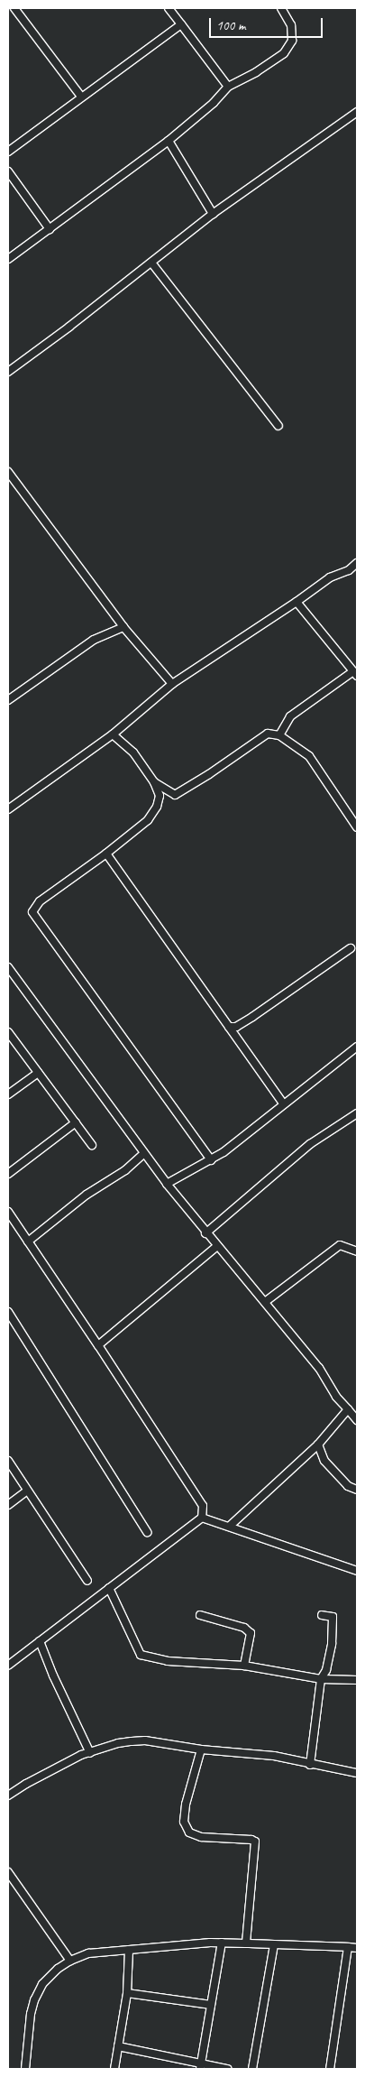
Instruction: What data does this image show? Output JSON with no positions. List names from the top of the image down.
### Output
{
  "scale_bar": "100 m"
}
